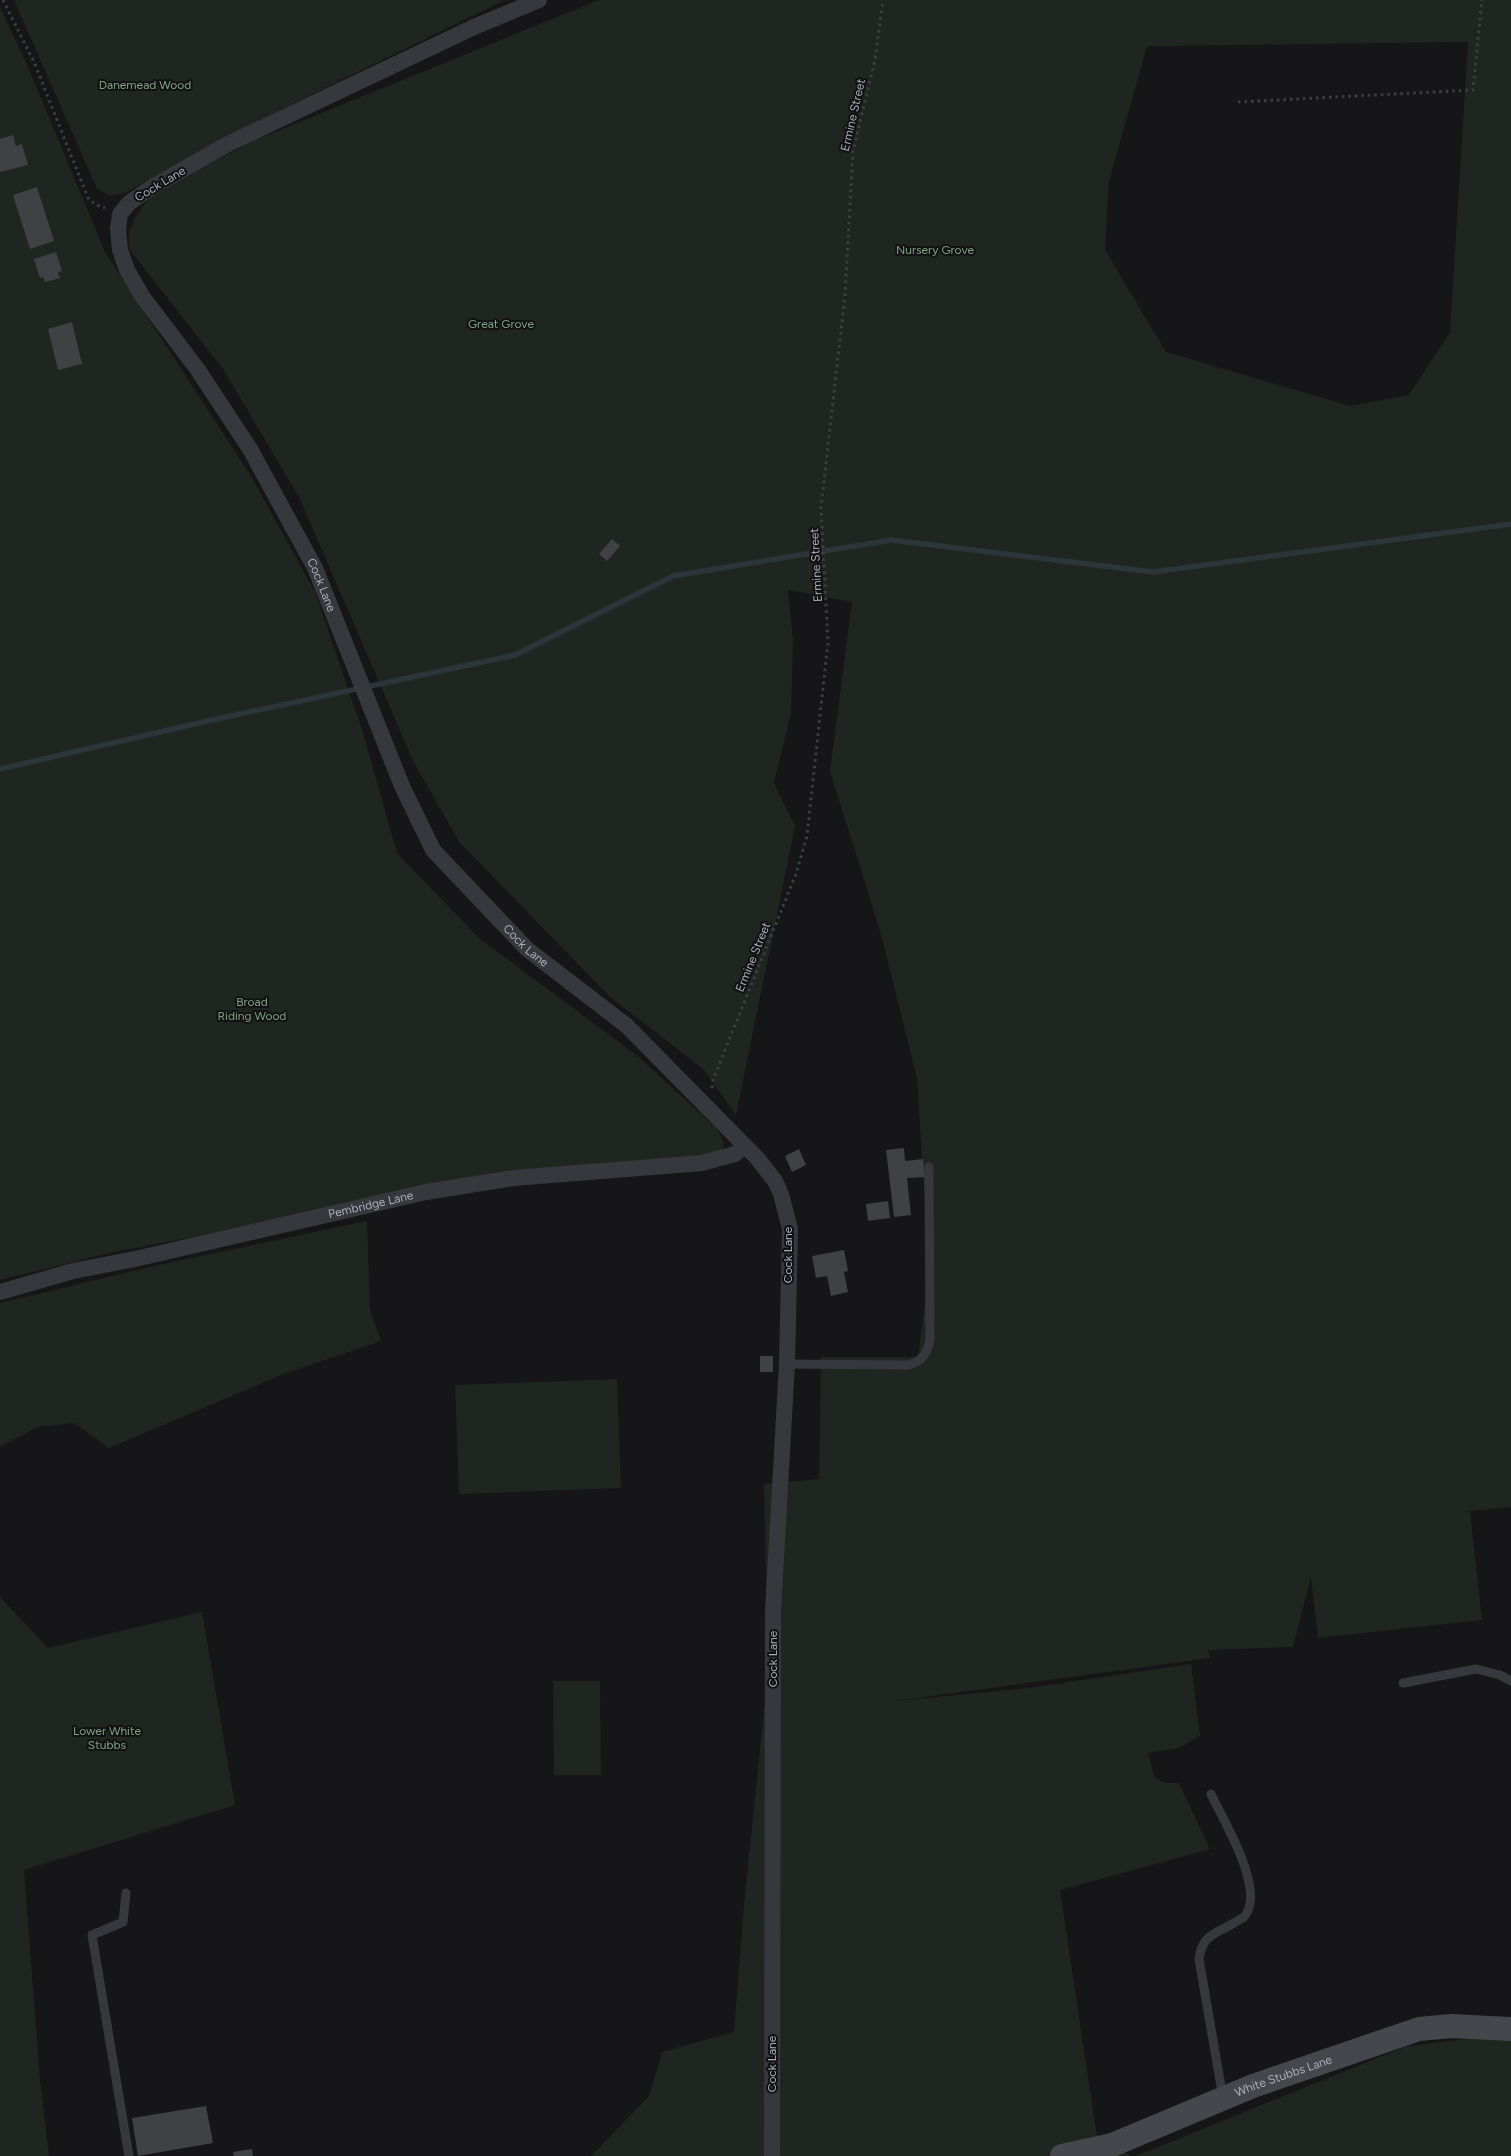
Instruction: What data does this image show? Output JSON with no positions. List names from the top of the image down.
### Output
{
  "streets": {
    "street": ["Cock Lane", "Pembridge Lane", "White Stubbs Lane"],
    "path": ["Ermine Street"]
  },
  "crossings": [
    ["Ermine Street", "Cock Lane"],
    ["Cock Lane", "Pembridge Lane"]
  ],
  "parks": [
    "Danemead Wood",
    "Nursery Grove",
    "Great Grove",
    "Broad Riding Wood",
    "Lower White Stubbs"
  ]
}
